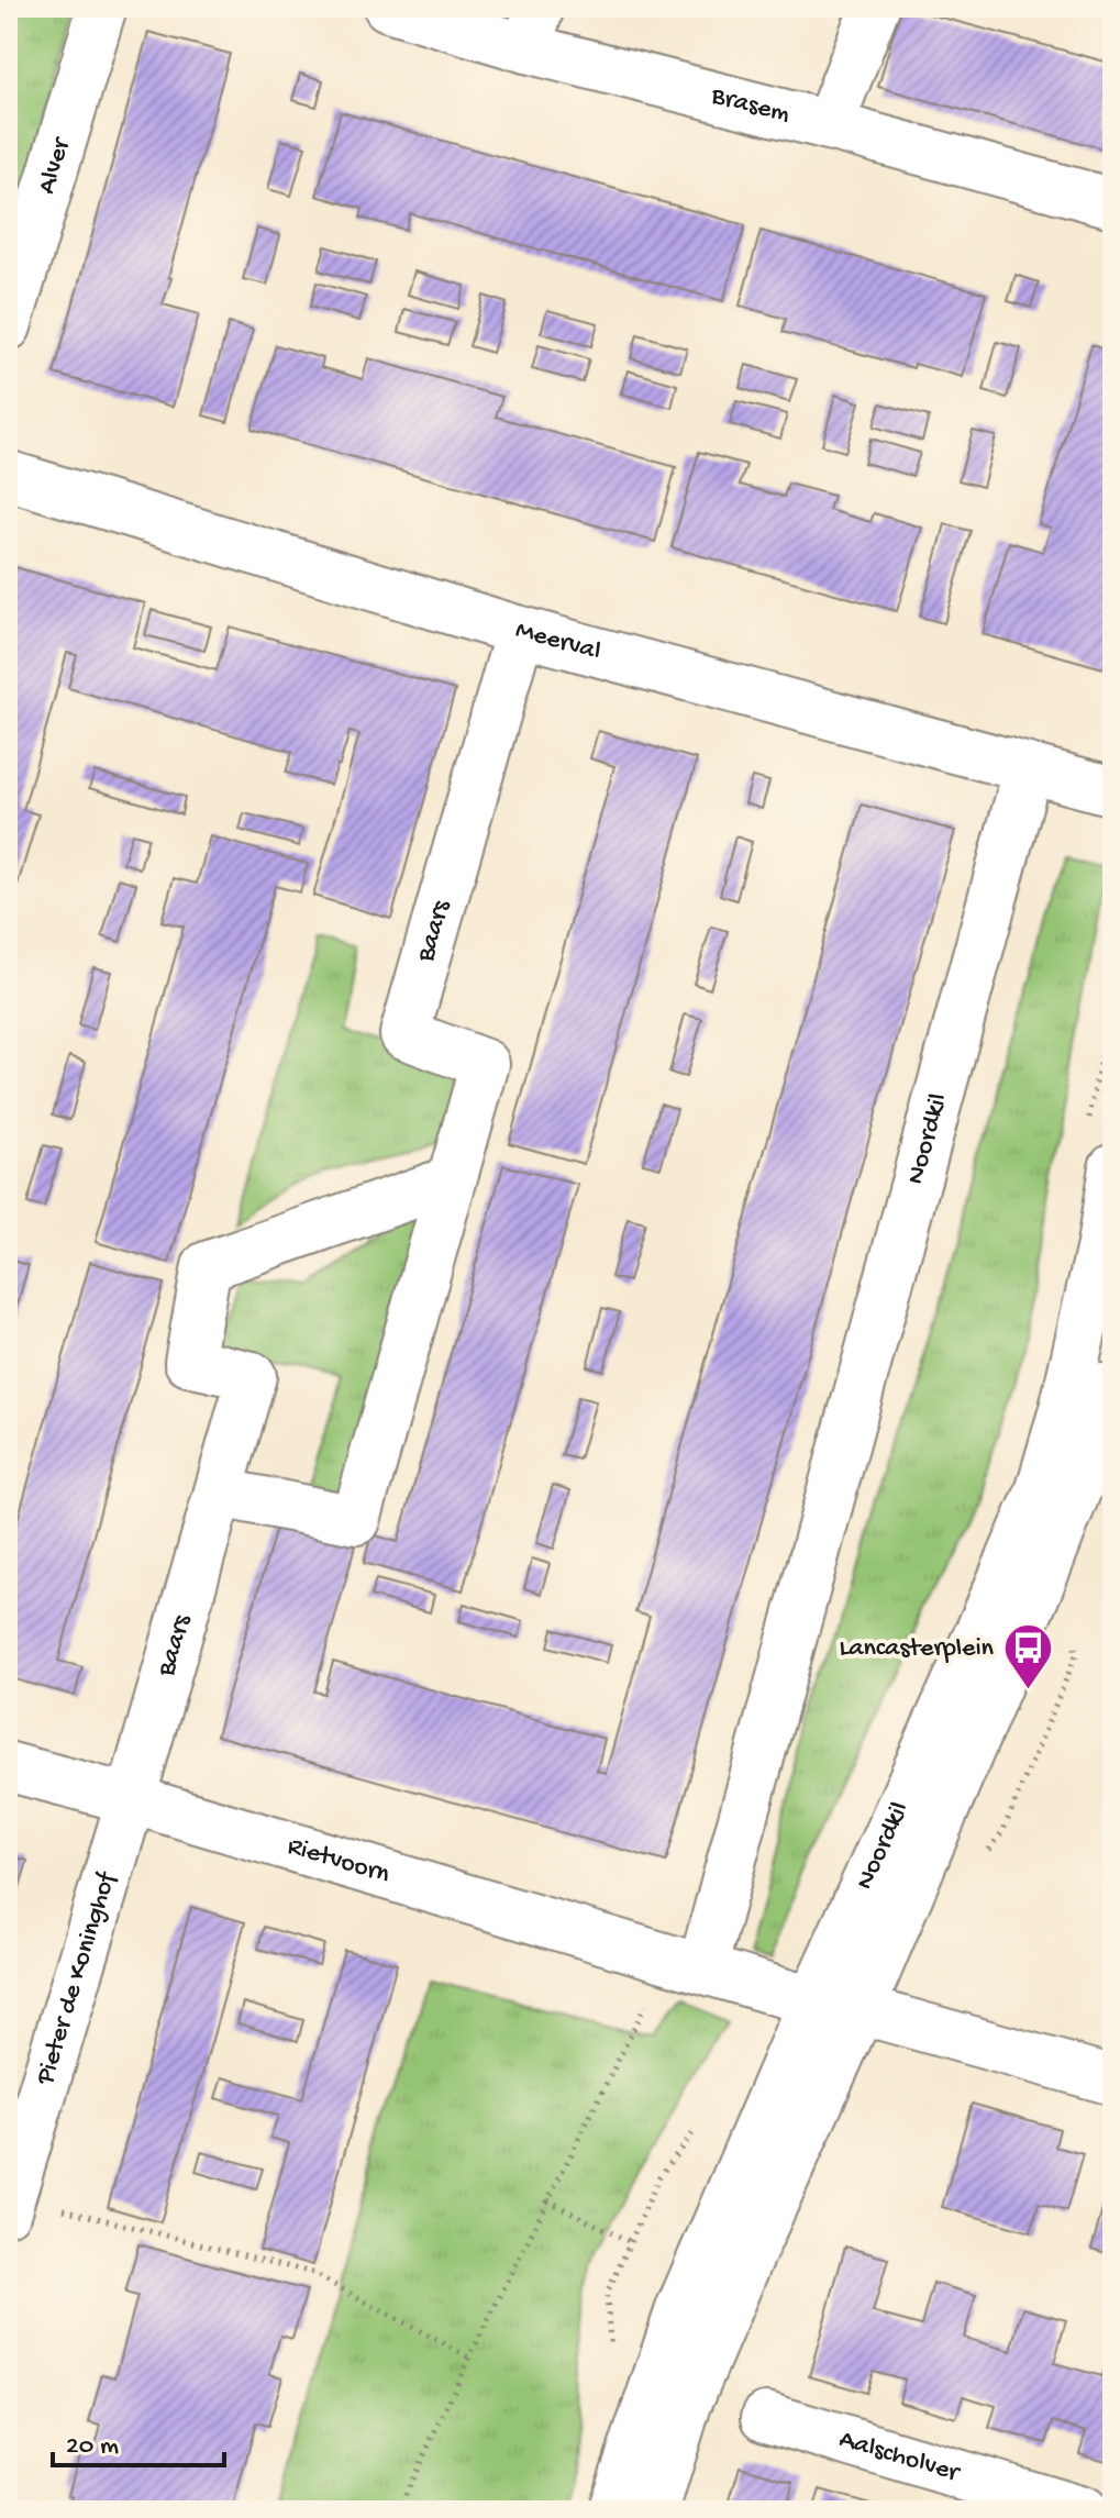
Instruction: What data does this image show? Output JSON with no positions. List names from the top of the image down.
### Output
{
  "streets": {
    "street": [
      "Brasem",
      "Alver",
      "Meerval",
      "Baars",
      "Noordkil",
      "Rietvoorn",
      "Pieter de Koninghof",
      "Aalscholver"
    ]
  },
  "crossings": [
    ["Meerval", "Baars"],
    ["Meerval", "Noordkil"],
    ["Baars", "Rietvoorn"],
    ["Baars", "Pieter de Koninghof"],
    ["Noordkil", "Rietvoorn"],
    ["Rietvoorn", "Pieter de Koninghof"]
  ],
  "places": {
    "bus stop": ["Lancasterplein"]
  },
  "scale_bar": "20 m"
}
